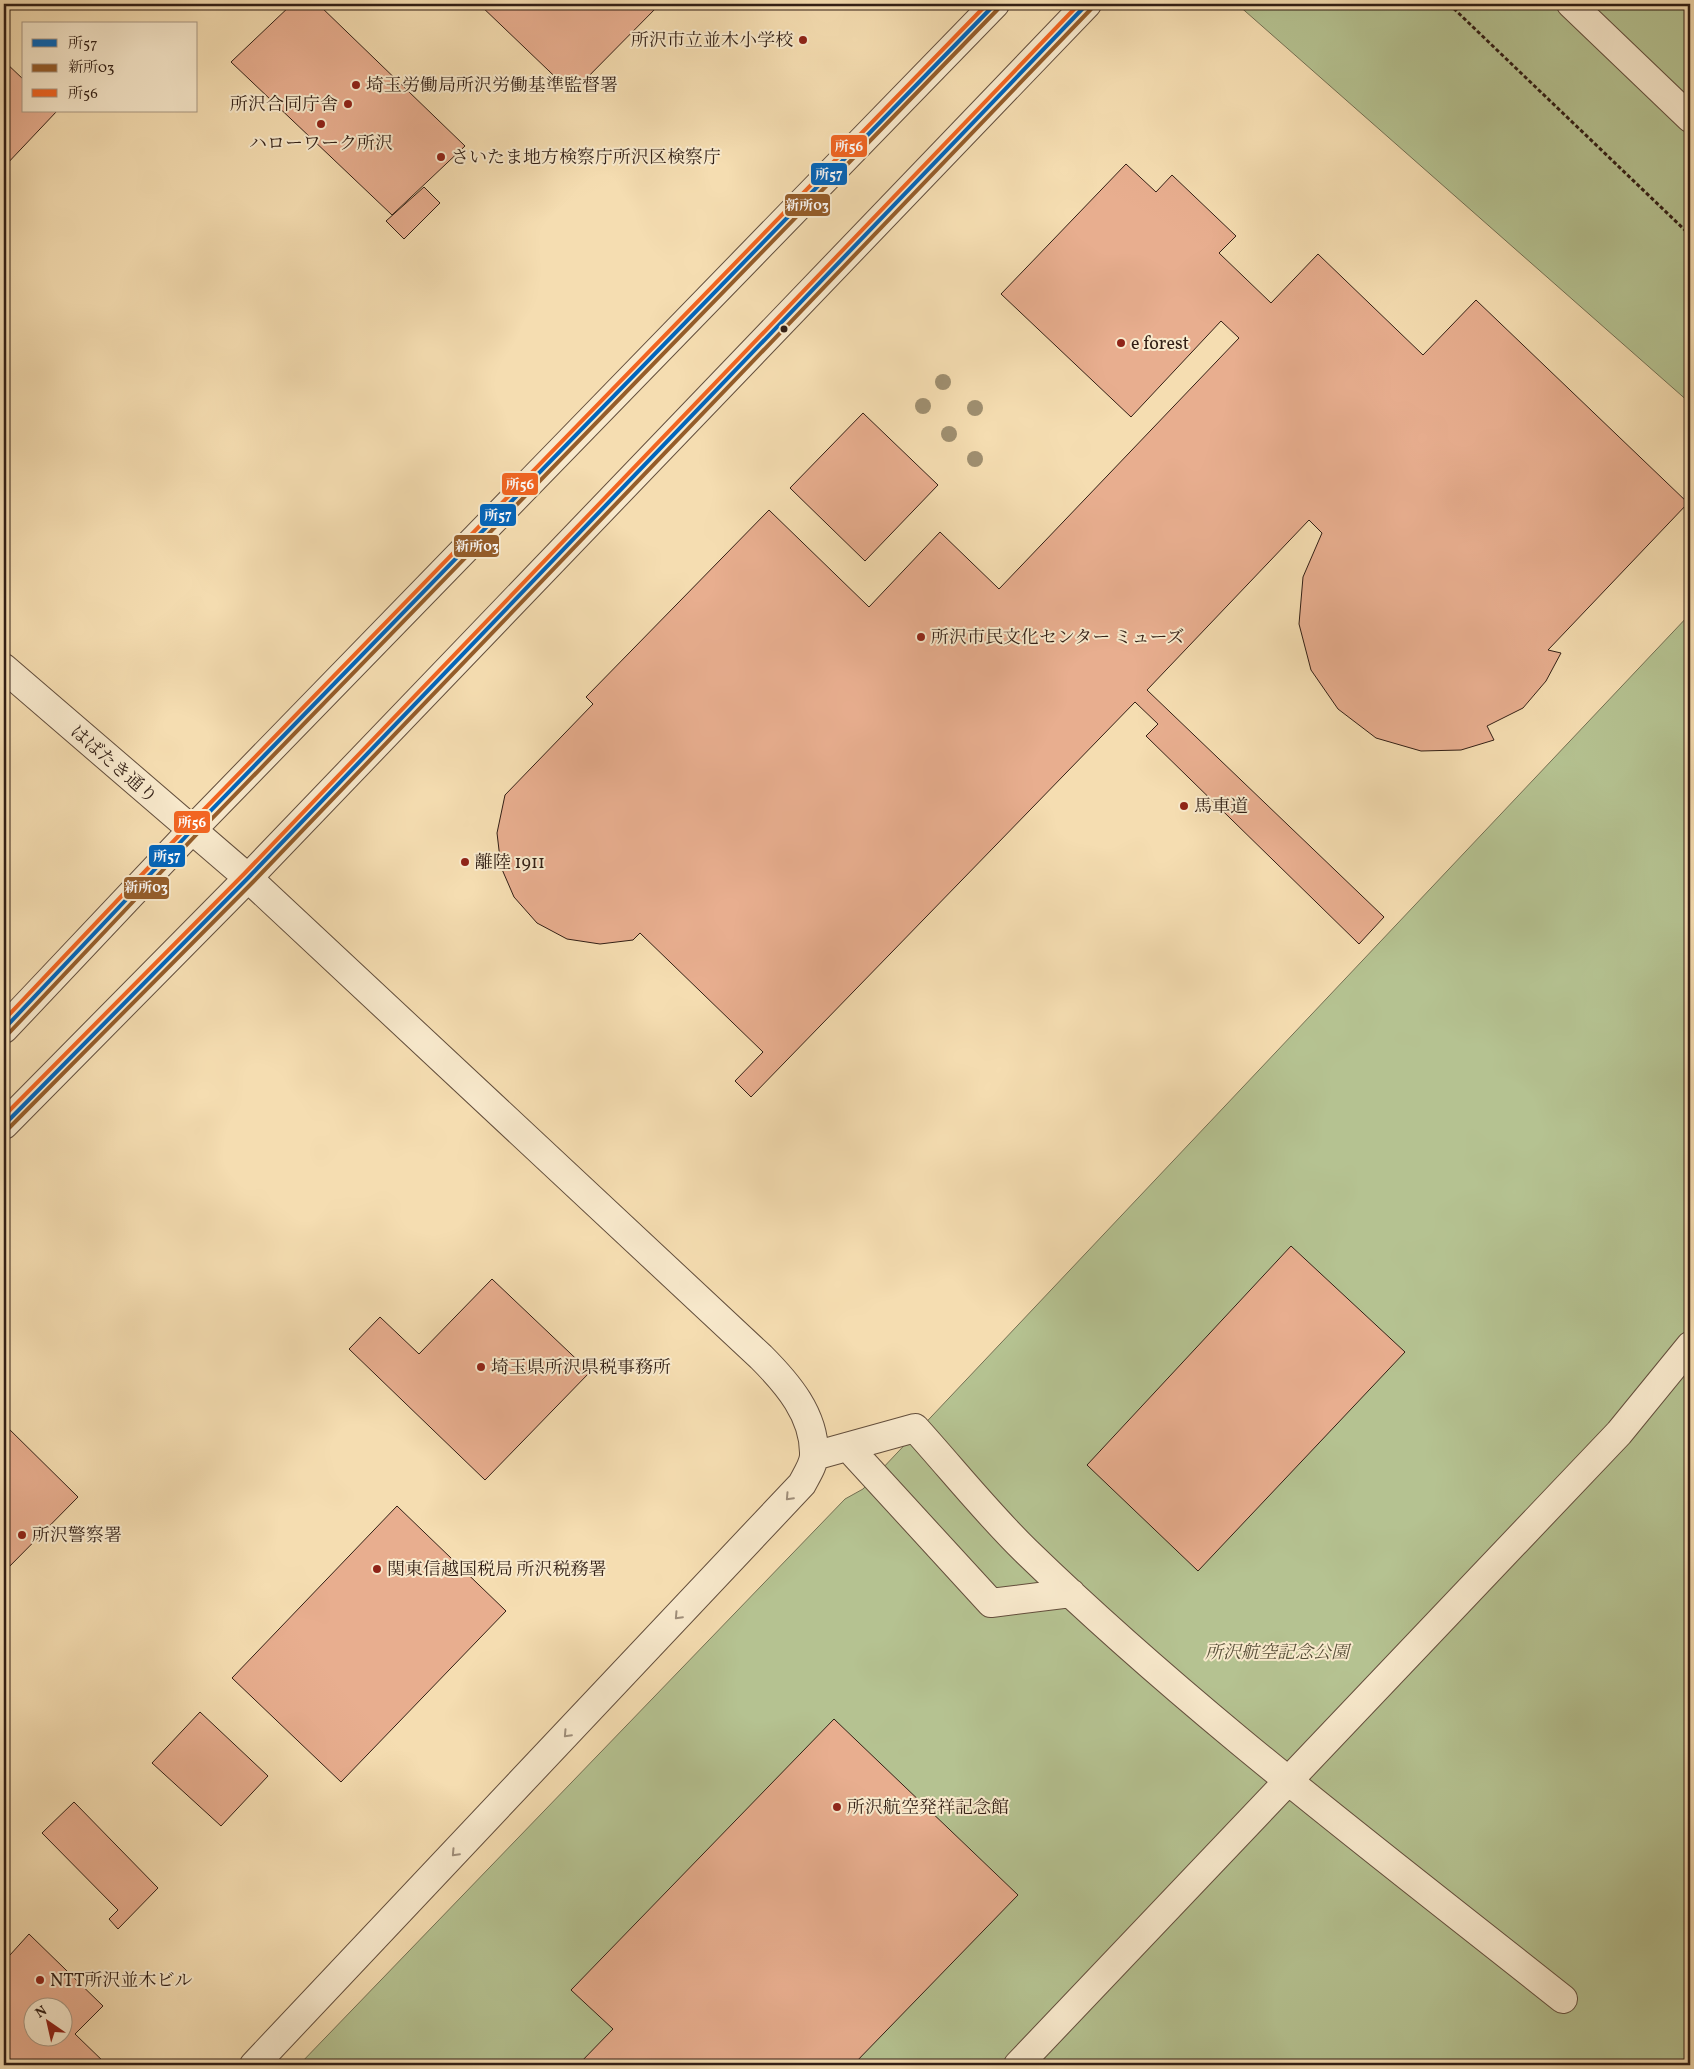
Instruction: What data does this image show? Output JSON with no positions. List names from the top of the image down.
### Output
{
  "streets": {
    "street": ["はばたき通り"]
  },
  "parks": ["所沢航空記念公園"],
  "places": [
    "所沢市立並木小学校",
    "埼玉労働局所沢労働基準監督署",
    "所沢合同庁舎",
    "ハローワーク所沢",
    "さいたま地方検察庁所沢区検察庁",
    "e forest",
    "所沢市民文化センター ミューズ",
    "馬車道",
    "離陸 1911",
    "埼玉県所沢県税事務所",
    "所沢警察署",
    "関東信越国税局 所沢税務署",
    "所沢航空発祥記念館",
    "NTT所沢並木ビル"
  ],
  "lines": ["transit line 所57", "transit line 所56", "transit line 新所03"],
  "legend": ["所57", "新所03", "所56"],
  "north": "top left"
}
